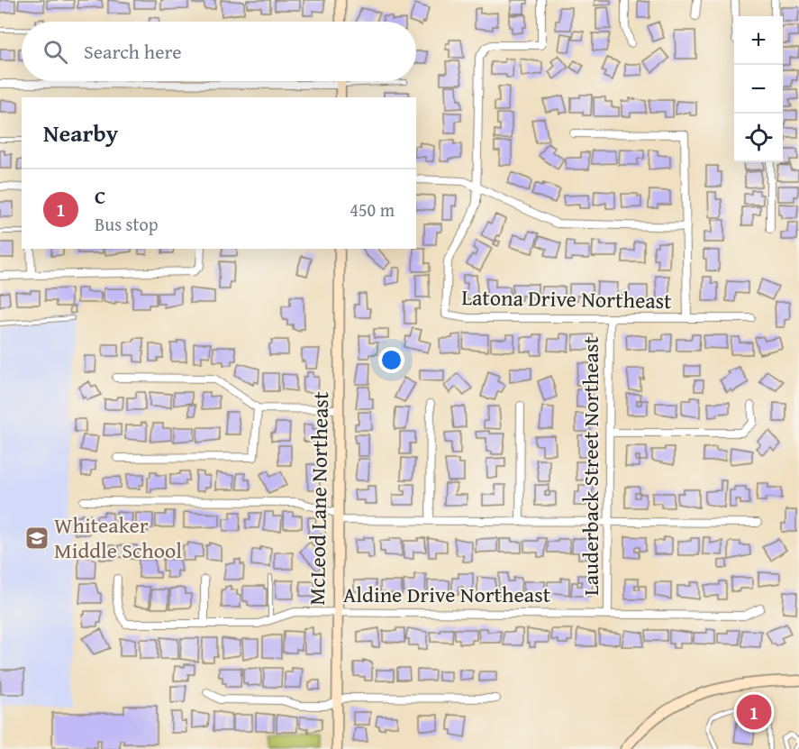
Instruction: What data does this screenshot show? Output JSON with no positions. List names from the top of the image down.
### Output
{
  "streets": {
    "street": [
      "Latona Drive Northeast",
      "Lauderback Street Northeast",
      "McLeod Lane Northeast",
      "Aldine Drive Northeast"
    ]
  },
  "crossings": [
    ["Latona Drive Northeast", "Lauderback Street Northeast"],
    ["Lauderback Street Northeast", "Aldine Drive Northeast"],
    ["McLeod Lane Northeast", "Aldine Drive Northeast"]
  ],
  "places": {
    "school or university": ["Whiteaker Middle School"]
  },
  "page": {
    "map_buttons": ["+", "−"],
    "search": "Search here",
    "heading": "Nearby",
    "list": [
      {
        "mark": "1",
        "name": "C",
        "note": "Bus stop",
        "value": "450 m"
      }
    ],
    "pins": "1"
  }
}
